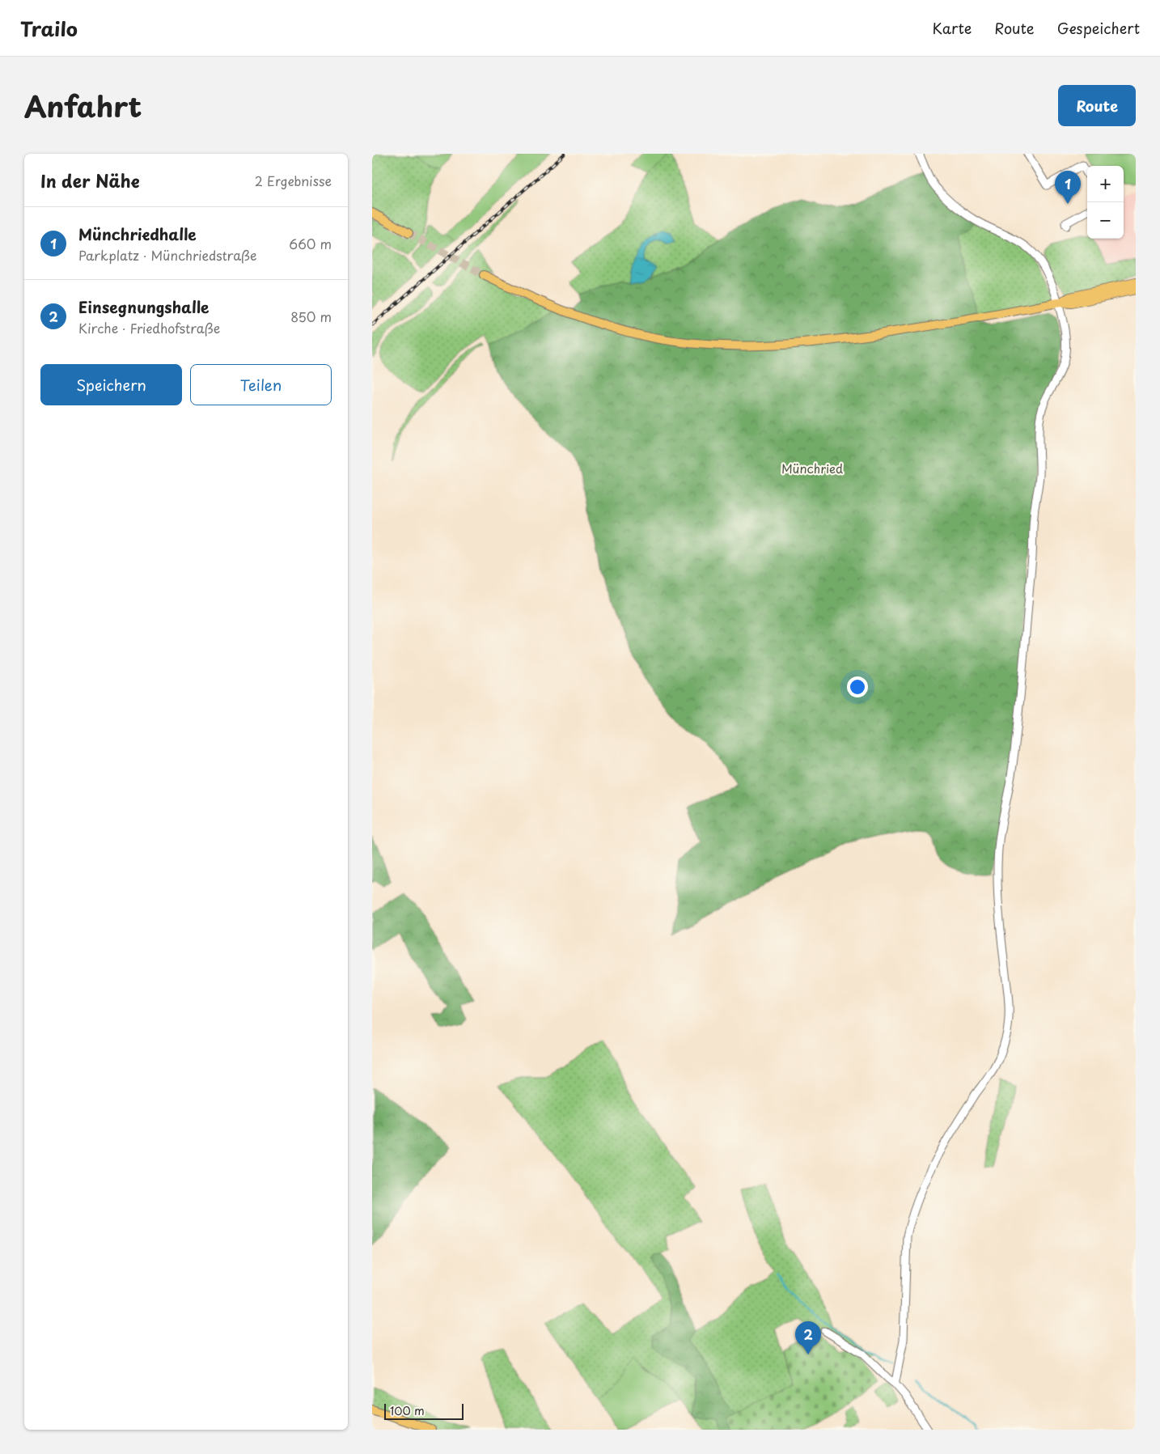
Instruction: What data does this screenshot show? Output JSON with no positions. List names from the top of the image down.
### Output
{
  "parks": ["Münchried"],
  "scale_bar": "100 m",
  "page": {
    "header": "Trailo",
    "nav": ["Karte", "Route", "Gespeichert"],
    "title": "Anfahrt",
    "buttons": [
      "Route",
      ["Speichern", "Teilen"]
    ],
    "heading": ["In der Nähe", "2 Ergebnisse"],
    "map_buttons": ["+", "−"],
    "pins": ["1", "2"],
    "list": [
      {
        "mark": "1",
        "name": "Münchriedhalle",
        "note": "Parkplatz · Münchriedstraße",
        "value": "660 m"
      },
      {
        "mark": "2",
        "name": "Einsegnungshalle",
        "note": "Kirche · Friedhofstraße",
        "value": "850 m"
      }
    ],
    "scale": "100 m"
  }
}
